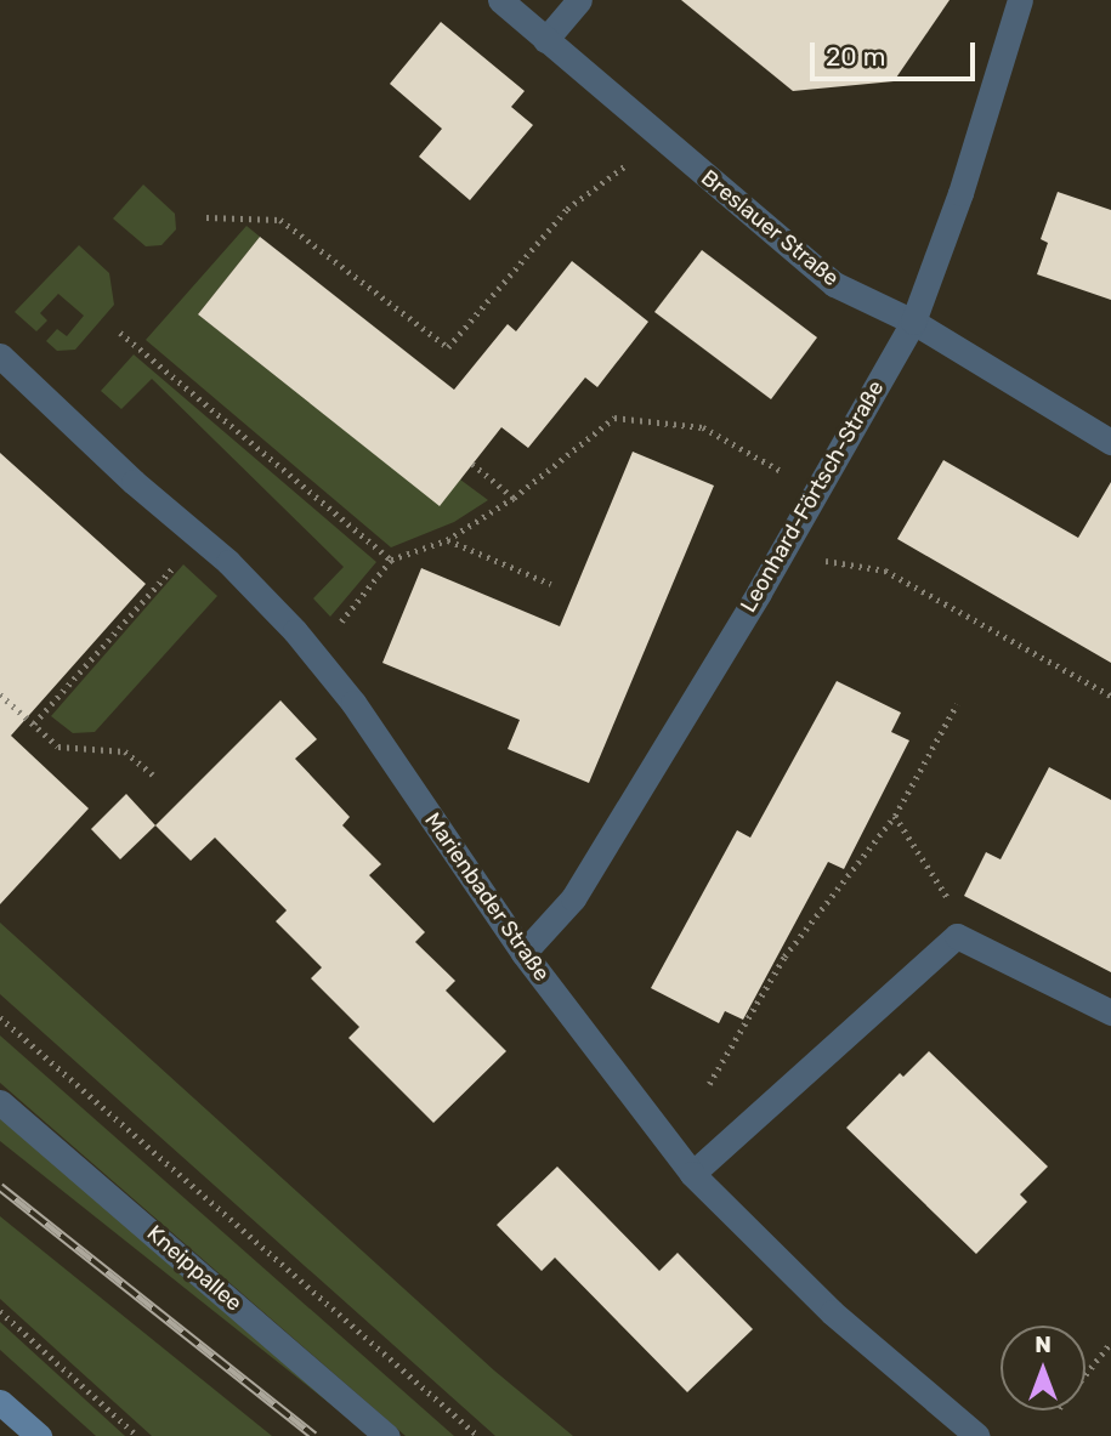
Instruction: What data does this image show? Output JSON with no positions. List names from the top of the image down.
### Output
{
  "streets": {
    "street": [
      "Breslauer Straße",
      "Leonhard-Förtsch-Straße",
      "Marienbader Straße",
      "Kneippallee"
    ]
  },
  "crossings": [
    ["Breslauer Straße", "Leonhard-Förtsch-Straße"],
    ["Leonhard-Förtsch-Straße", "Marienbader Straße"]
  ],
  "scale_bar": "20 m",
  "north": "top"
}
